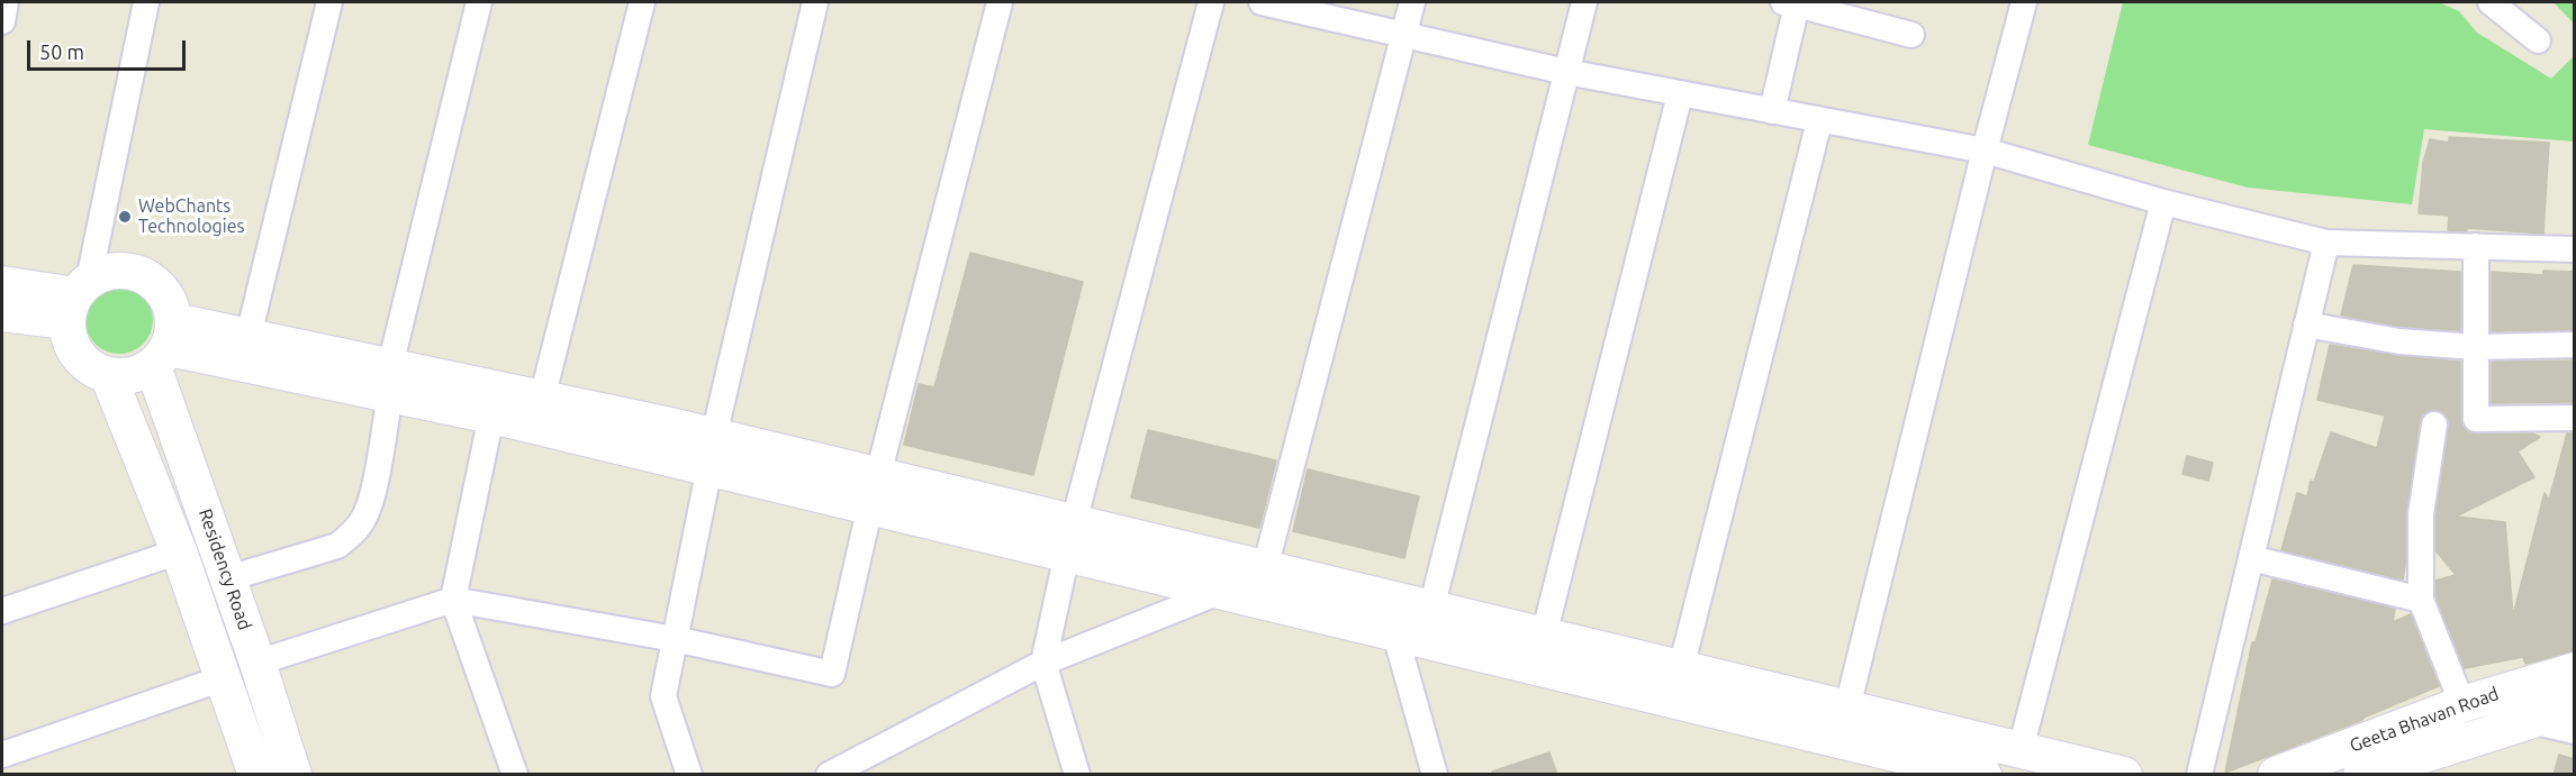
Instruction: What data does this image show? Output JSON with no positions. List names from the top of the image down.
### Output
{
  "streets": {
    "main road": ["Residency Road", "Geeta Bhavan Road"]
  },
  "places": ["WebChants Technologies"],
  "scale_bar": "50 m"
}
